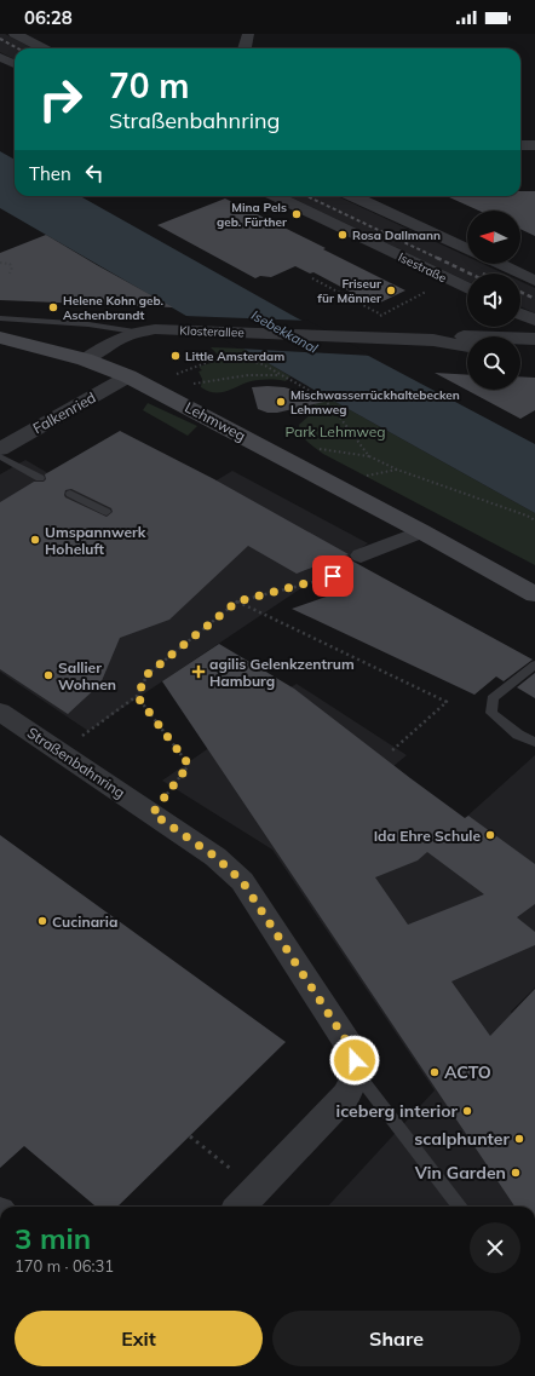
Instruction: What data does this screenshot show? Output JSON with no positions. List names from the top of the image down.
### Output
{
  "streets": {
    "street": [
      "Isestraße",
      "Klosterallee",
      "Falkenried",
      "Lehmweg",
      "Straßenbahnring"
    ]
  },
  "crossings": [
    ["Klosterallee", "Lehmweg"],
    ["Falkenried", "Lehmweg"]
  ],
  "water": ["Isebekkanal"],
  "parks": ["Park Lehmweg"],
  "places": {
    "other": [
      "Mina Pels geb. Fürther",
      "Rosa Dallmann",
      "Friseur für Männer",
      "Helene Kohn geb. Aschenbrandt",
      "Little Amsterdam",
      "Mischwasserrückhaltebecken Lehmweg",
      "Umspannwerk Hoheluft",
      "Sallier Wohnen",
      "Ida Ehre Schule",
      "Cucinaria",
      "ACTO",
      "iceberg interior",
      "scalphunter",
      "Vin Garden"
    ],
    "health": ["agilis Gelenkzentrum Hamburg"]
  },
  "north": "left",
  "page": {
    "status": "06:28",
    "turn": ["70 m", "Straßenbahnring"],
    "then": "Then",
    "heading": ["3 min", "170 m · 06:31"],
    "buttons": ["Exit", "Share"]
  }
}
